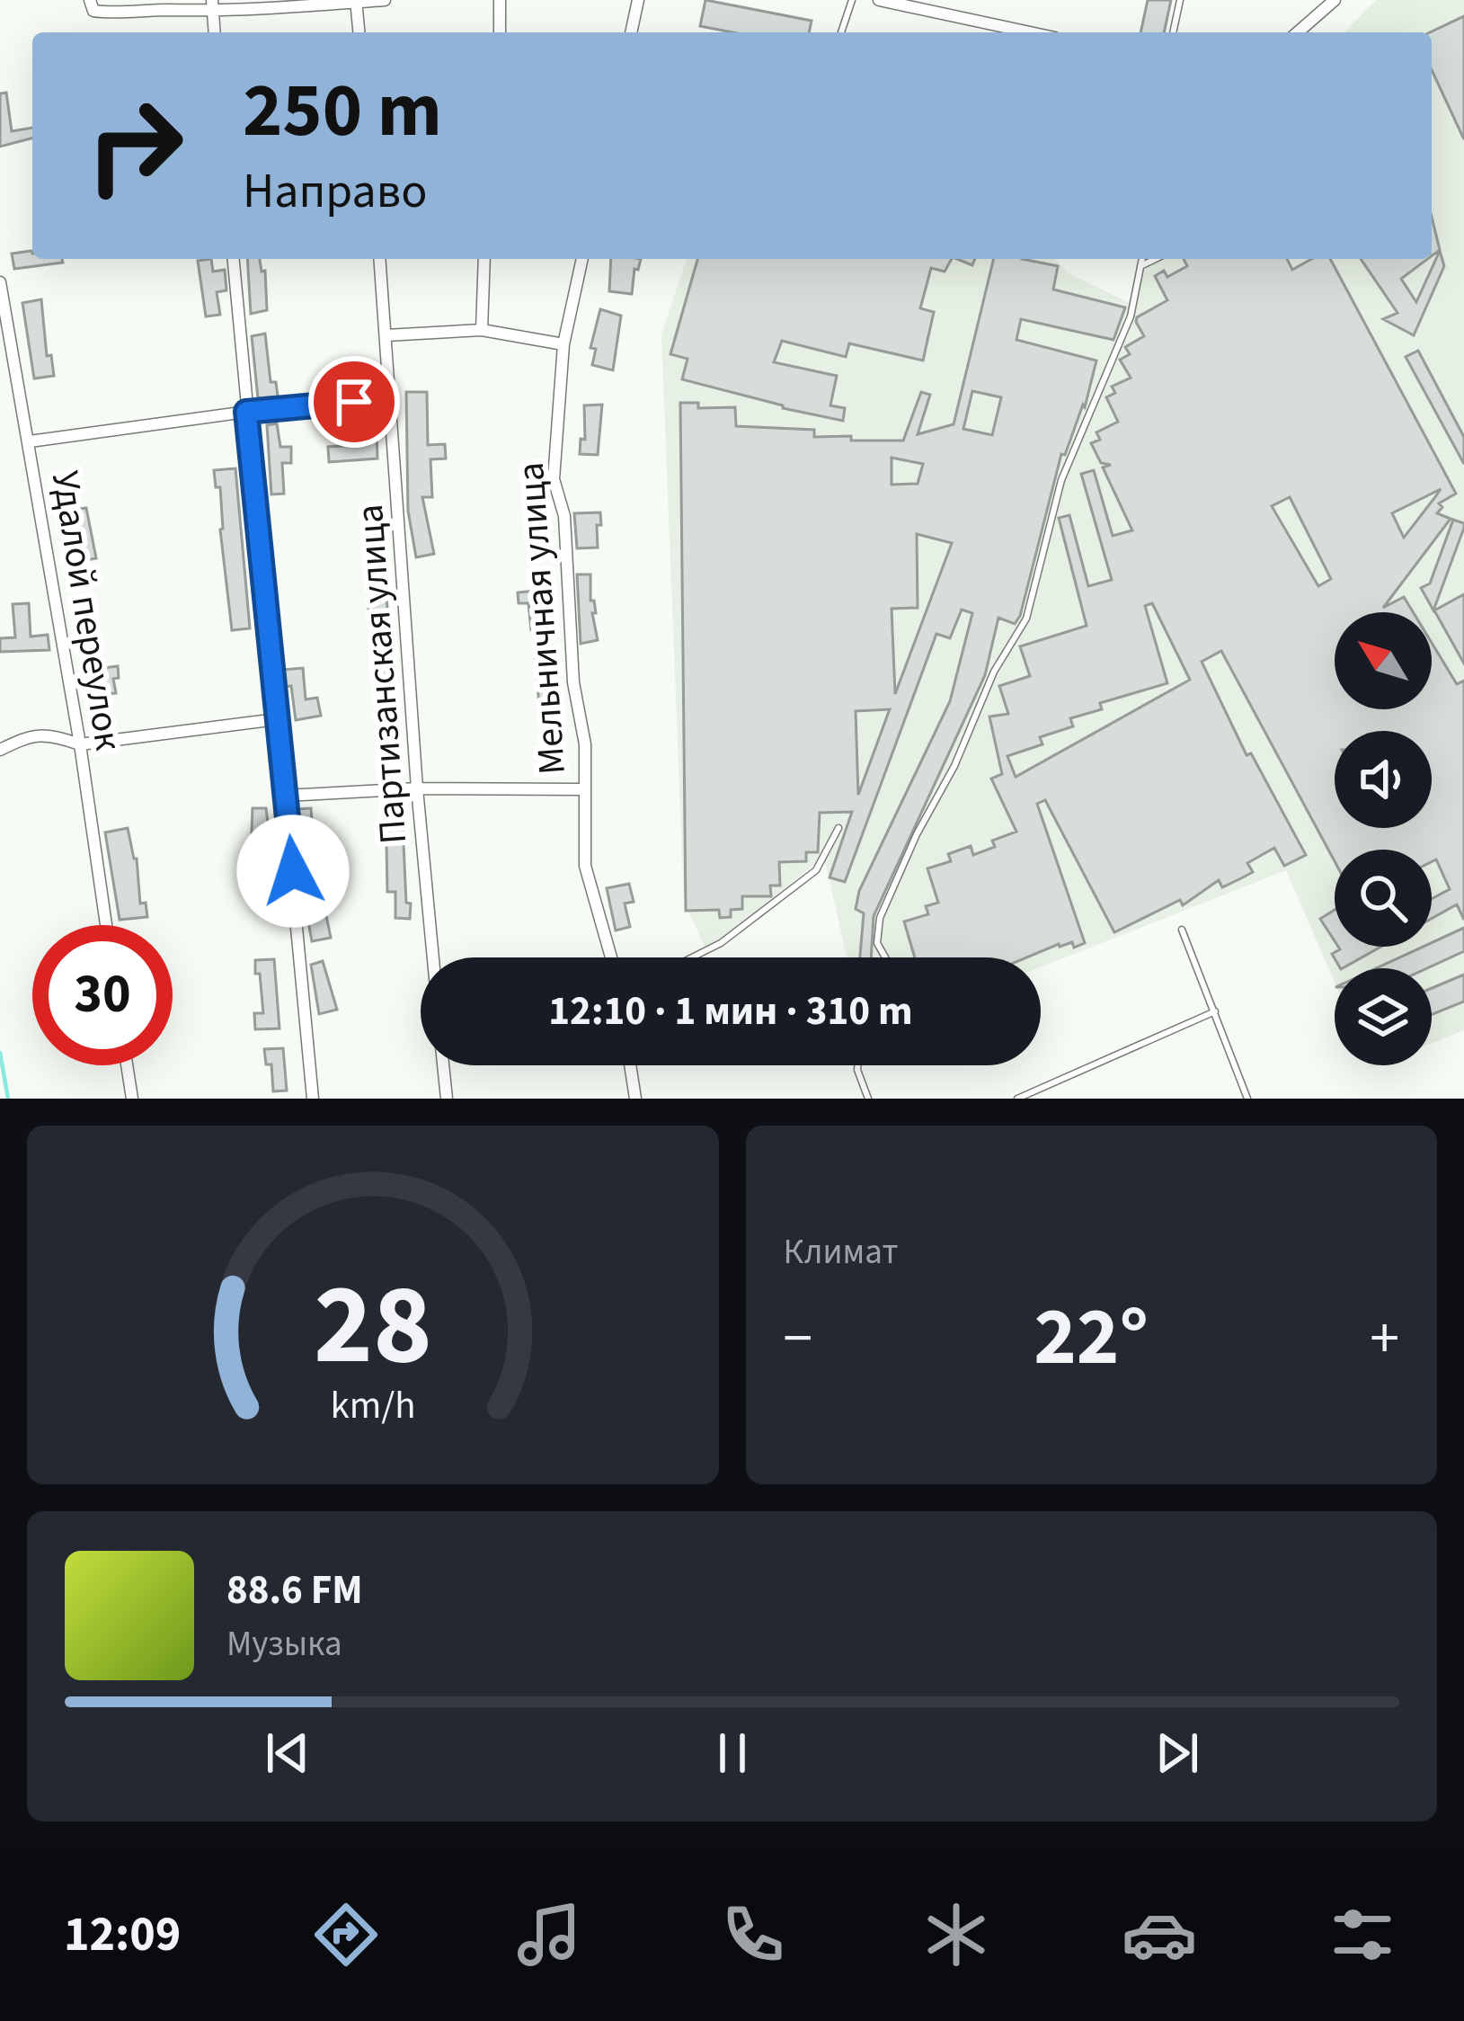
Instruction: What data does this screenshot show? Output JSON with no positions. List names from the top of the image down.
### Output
{
  "streets": {
    "street": ["Удалой переулок", "Мельничная улица", "Партизанская улица"]
  },
  "north": "top left",
  "page": {
    "turn": ["250 m", "Направо"],
    "limit": "30",
    "trip": "12:10 · 1 мин · 310 m",
    "tile": "Климат",
    "heat": ["−", "22°", "+"],
    "song": ["88.6 FM", "Музыка"],
    "tabs": "12:09",
    "gauge": ["28", "km/h"]
  }
}
